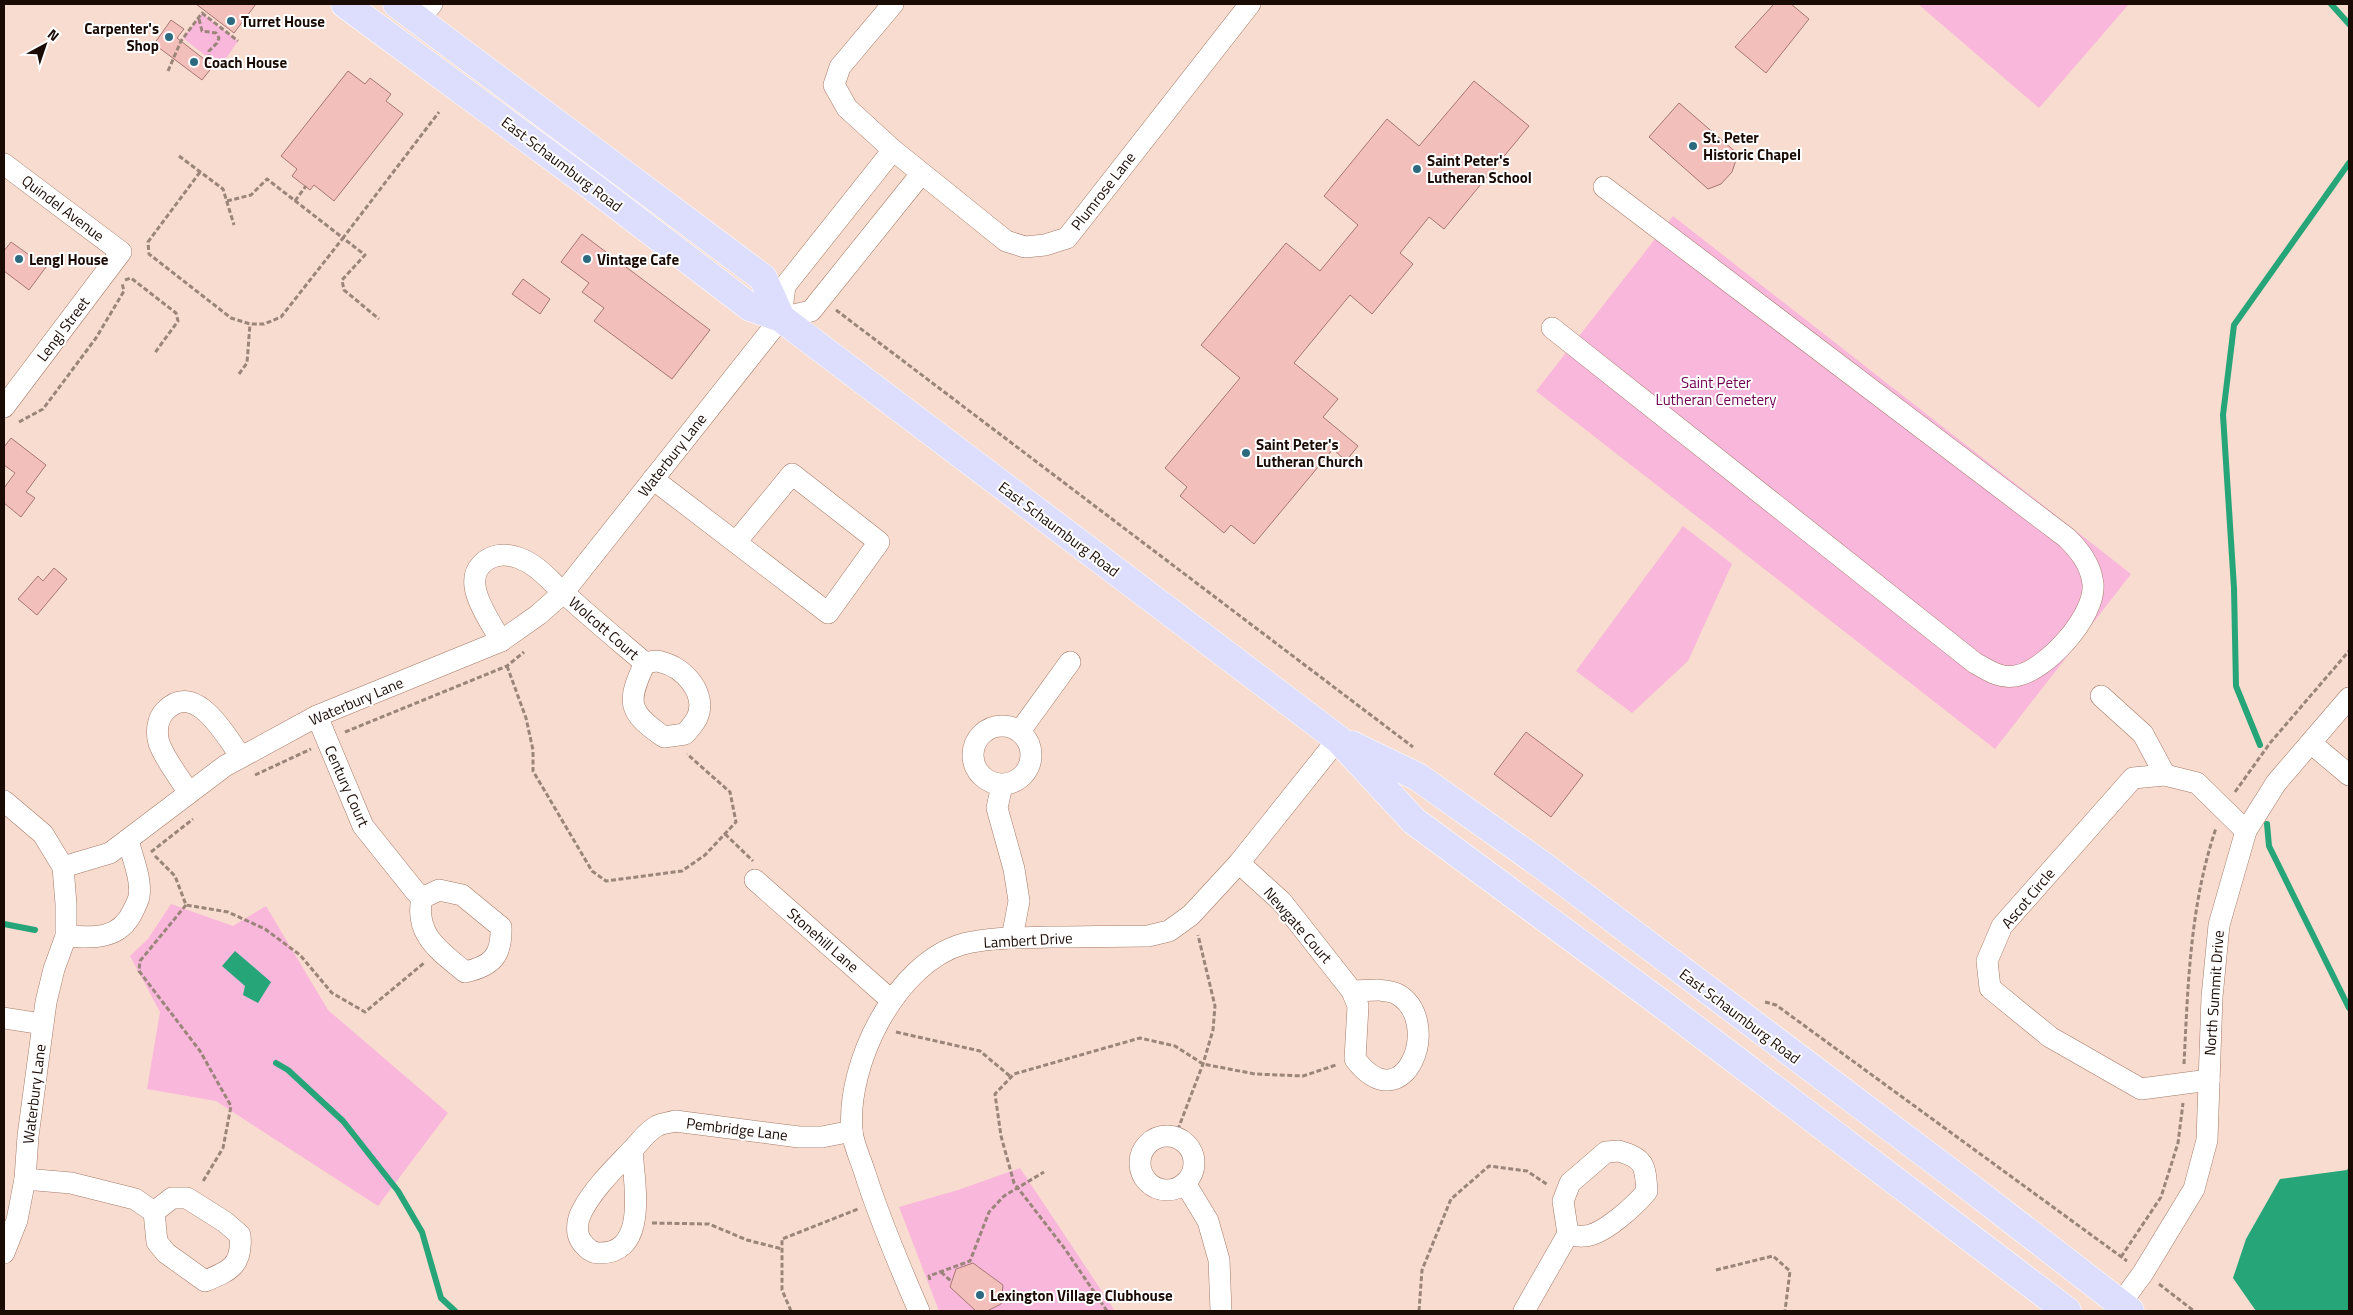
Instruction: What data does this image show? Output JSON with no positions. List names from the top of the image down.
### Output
{
  "streets": {
    "main road": ["East Schaumburg Road"],
    "street": [
      "Plumrose Lane",
      "Quindel Avenue",
      "Lengl Street",
      "Waterbury Lane",
      "Wolcott Court",
      "Century Court",
      "Ascot Circle",
      "Newgate Court",
      "Stonehill Lane",
      "Lambert Drive",
      "North Summit Drive",
      "Pembridge Lane"
    ]
  },
  "crossings": [
    ["East Schaumburg Road", "Waterbury Lane"],
    ["East Schaumburg Road", "Lambert Drive"],
    ["East Schaumburg Road", "North Summit Drive"],
    ["Quindel Avenue", "Lengl Street"],
    ["Waterbury Lane", "Wolcott Court"],
    ["Waterbury Lane", "Century Court"],
    ["Ascot Circle", "North Summit Drive"],
    ["Newgate Court", "Lambert Drive"],
    ["Stonehill Lane", "Lambert Drive"],
    ["Lambert Drive", "Pembridge Lane"]
  ],
  "parks": ["Saint Peter Lutheran Cemetery"],
  "places": [
    "Turret House",
    "Carpenter's Shop",
    "Coach House",
    "St. Peter Historic Chapel",
    "Saint Peter's Lutheran School",
    "Lengl House",
    "Vintage Cafe",
    "Saint Peter's Lutheran Church",
    "Lexington Village Clubhouse"
  ],
  "north": "top right"
}
